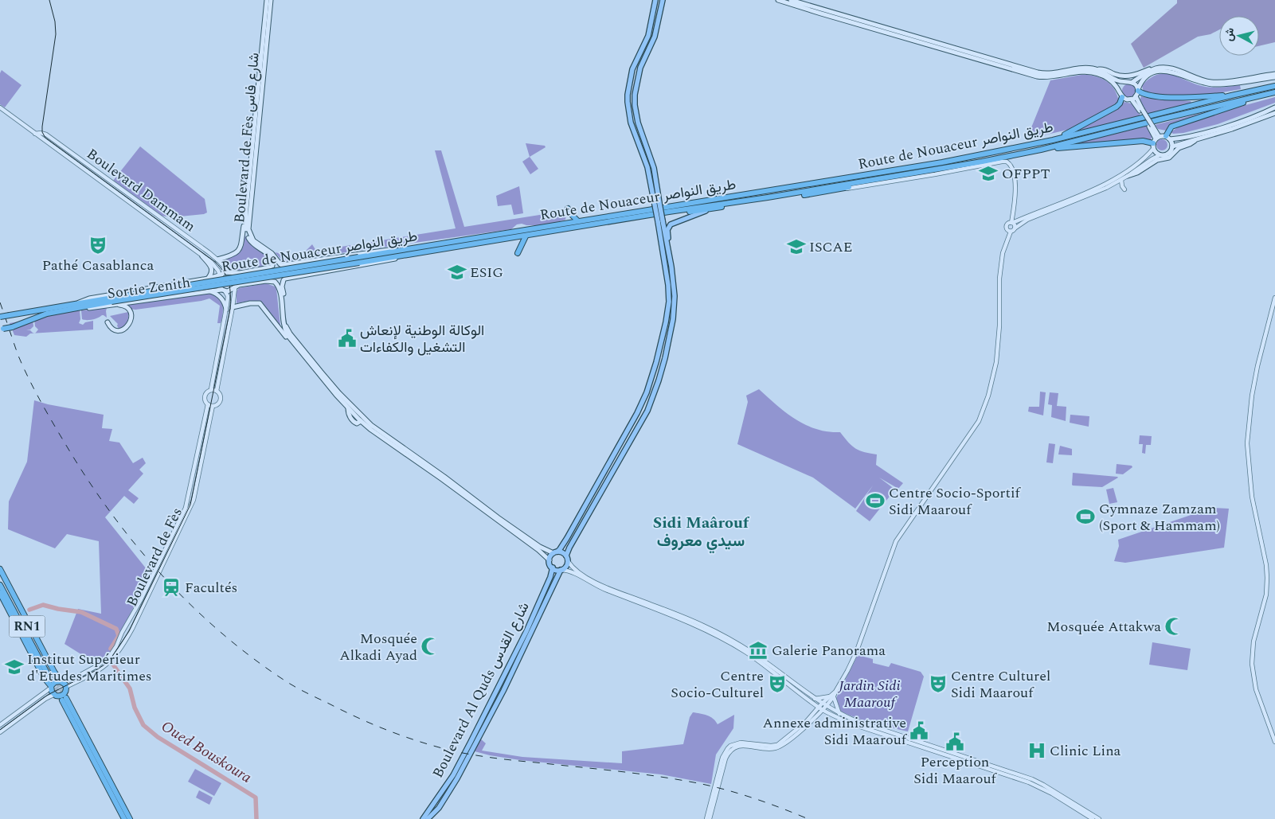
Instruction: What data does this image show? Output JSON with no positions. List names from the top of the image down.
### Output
{
  "streets": {
    "highway": ["Route de Nouaceur طريق النواصر", "RN1"],
    "main road": ["Boulevard de Fès شارع فاس", "Sortie Zenith", "Boulevard Al Quds شارع القدس"],
    "street": ["Boulevard Dammam", "Boulevard de Fès"]
  },
  "crossings": [
    ["Route de Nouaceur طريق النواصر", "Sortie Zenith"],
    ["Boulevard Dammam", "Sortie Zenith"]
  ],
  "districts": ["Sidi Maârouf سيدي معروف"],
  "water": ["Oued Bouskoura"],
  "parks": ["Jardin Sidi Maarouf"],
  "places": {
    "school or university": [
      "OFPPT",
      "ISCAE",
      "ESIG",
      "Institut Supérieur d'Etudes Maritimes"
    ],
    "theatre": ["Pathé Casablanca", "Centre Socio-Culturel", "Centre Culturel Sidi Maarouf"],
    "public building": ["الوكالة الوطنية لإنعاش التشغيل والكفاءات", "Annexe administrative Sidi Maarouf", "Perception Sidi Maarouf"],
    "sports": ["Centre Socio-Sportif Sidi Maarouf", "Gymnaze Zamzam (Sport & Hammam)"],
    "station": ["Facultés"],
    "mosque": ["Mosquée Attakwa", "Mosquée Alkadi Ayad"],
    "museum": ["Galerie Panorama"],
    "hospital": ["Clinic Lina"]
  },
  "north": "left"
}
